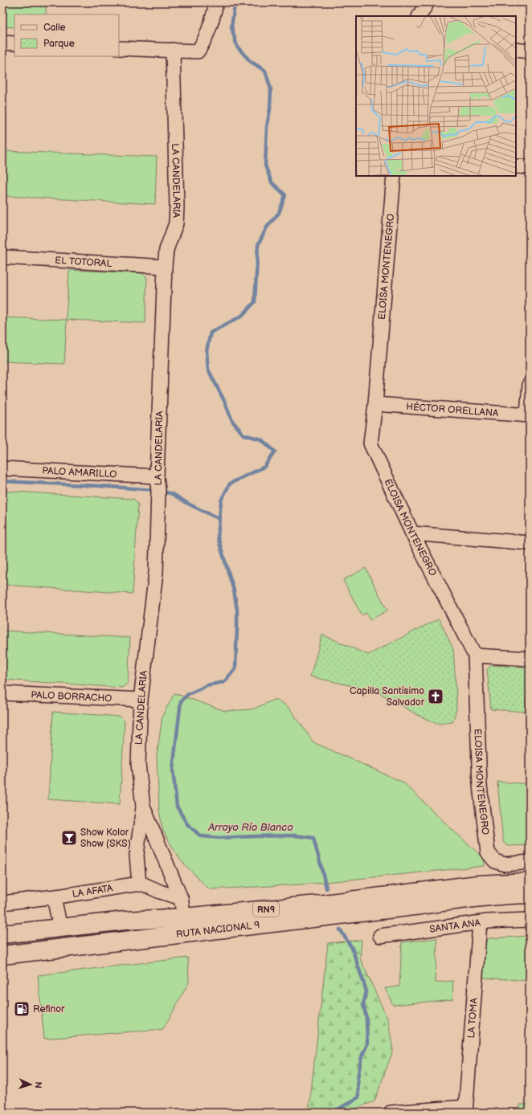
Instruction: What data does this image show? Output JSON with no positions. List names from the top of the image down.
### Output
{
  "streets": {
    "main road": ["RN9", "RUTA NACIONAL 9"],
    "street": [
      "LA CANDELARIA",
      "EL TOTORAL",
      "ELOISA MONTENEGRO",
      "HÉCTOR ORELLANA",
      "PALO AMARILLO",
      "PALO BORRACHO",
      "LA AFATA",
      "SANTA ANA",
      "LA TOMA"
    ]
  },
  "crossings": [
    ["LA CANDELARIA", "EL TOTORAL"],
    ["LA CANDELARIA", "PALO AMARILLO"],
    ["LA CANDELARIA", "PALO BORRACHO"],
    ["LA CANDELARIA", "LA AFATA"],
    ["LA CANDELARIA", "RUTA NACIONAL 9"],
    ["ELOISA MONTENEGRO", "HÉCTOR ORELLANA"],
    ["SANTA ANA", "LA TOMA"]
  ],
  "water": ["Arroyo Río Blanco"],
  "places": {
    "church": ["Capilla Santísimo Salvador"],
    "bar": ["Show Kolor Show (SKS)"],
    "fuel station": ["Refinor"]
  },
  "legend": ["Calle", "Parque"],
  "north": "right"
}
